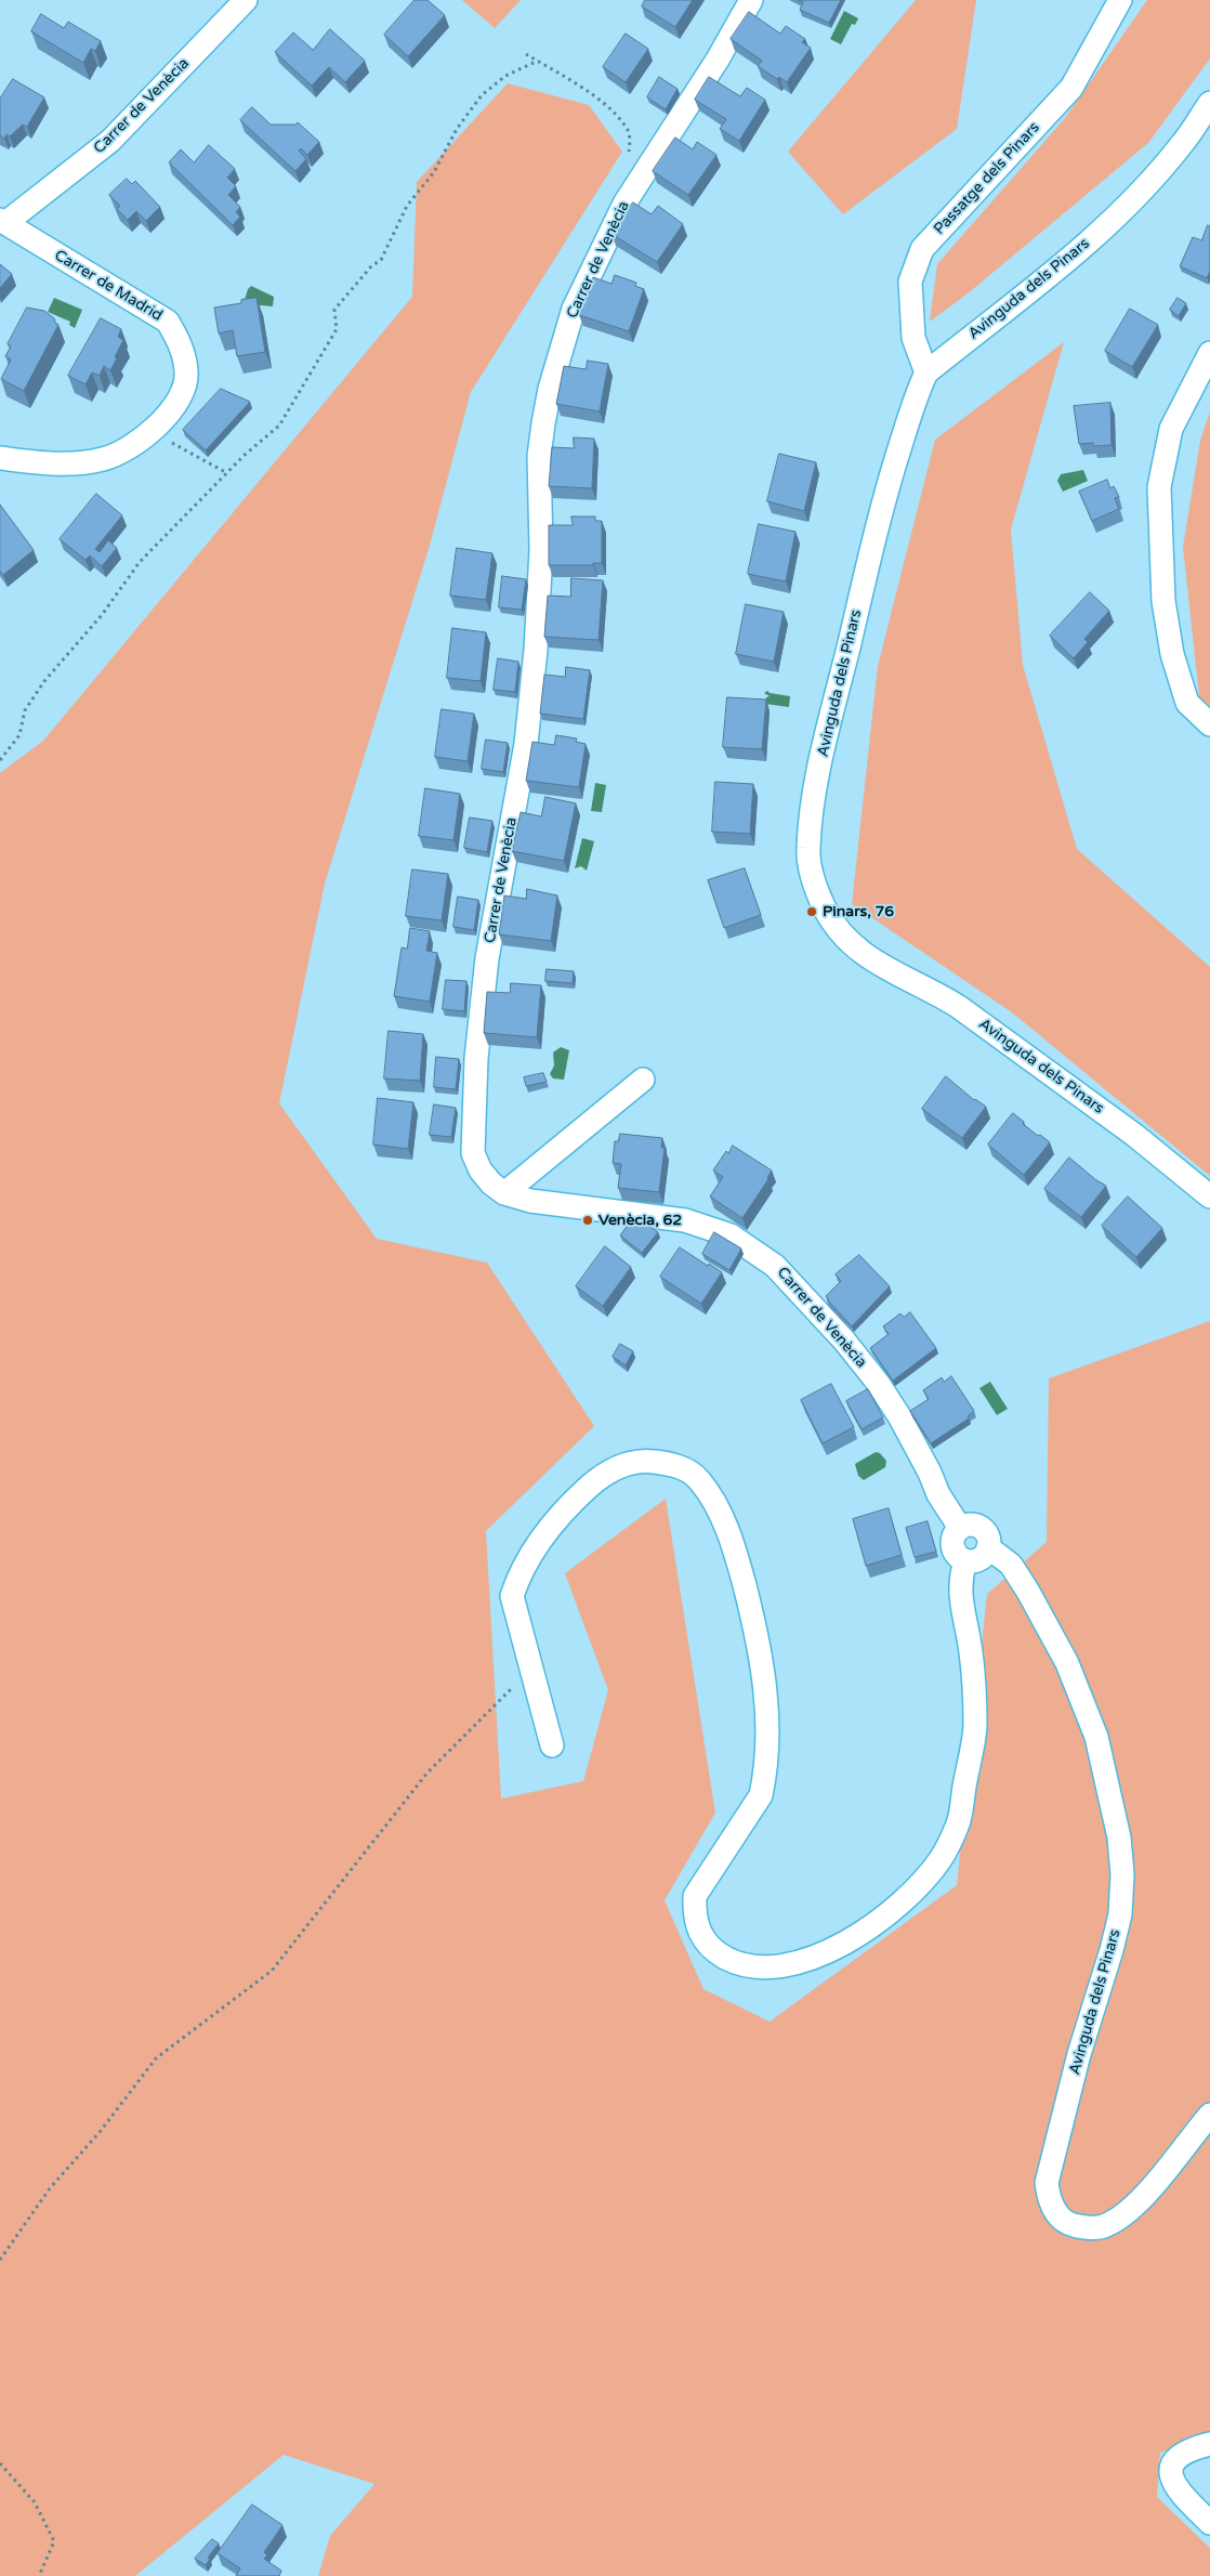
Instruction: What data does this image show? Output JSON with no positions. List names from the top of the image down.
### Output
{
  "streets": {
    "street": [
      "Carrer de Venècia",
      "Passatge dels Pinars",
      "Carrer de Madrid",
      "Avinguda dels Pinars"
    ]
  },
  "crossings": [
    ["Carrer de Venècia", "Carrer de Madrid"],
    ["Carrer de Venècia", "Avinguda dels Pinars"],
    ["Passatge dels Pinars", "Avinguda dels Pinars"]
  ],
  "places": ["Pinars, 76", "Venècia, 62"]
}
